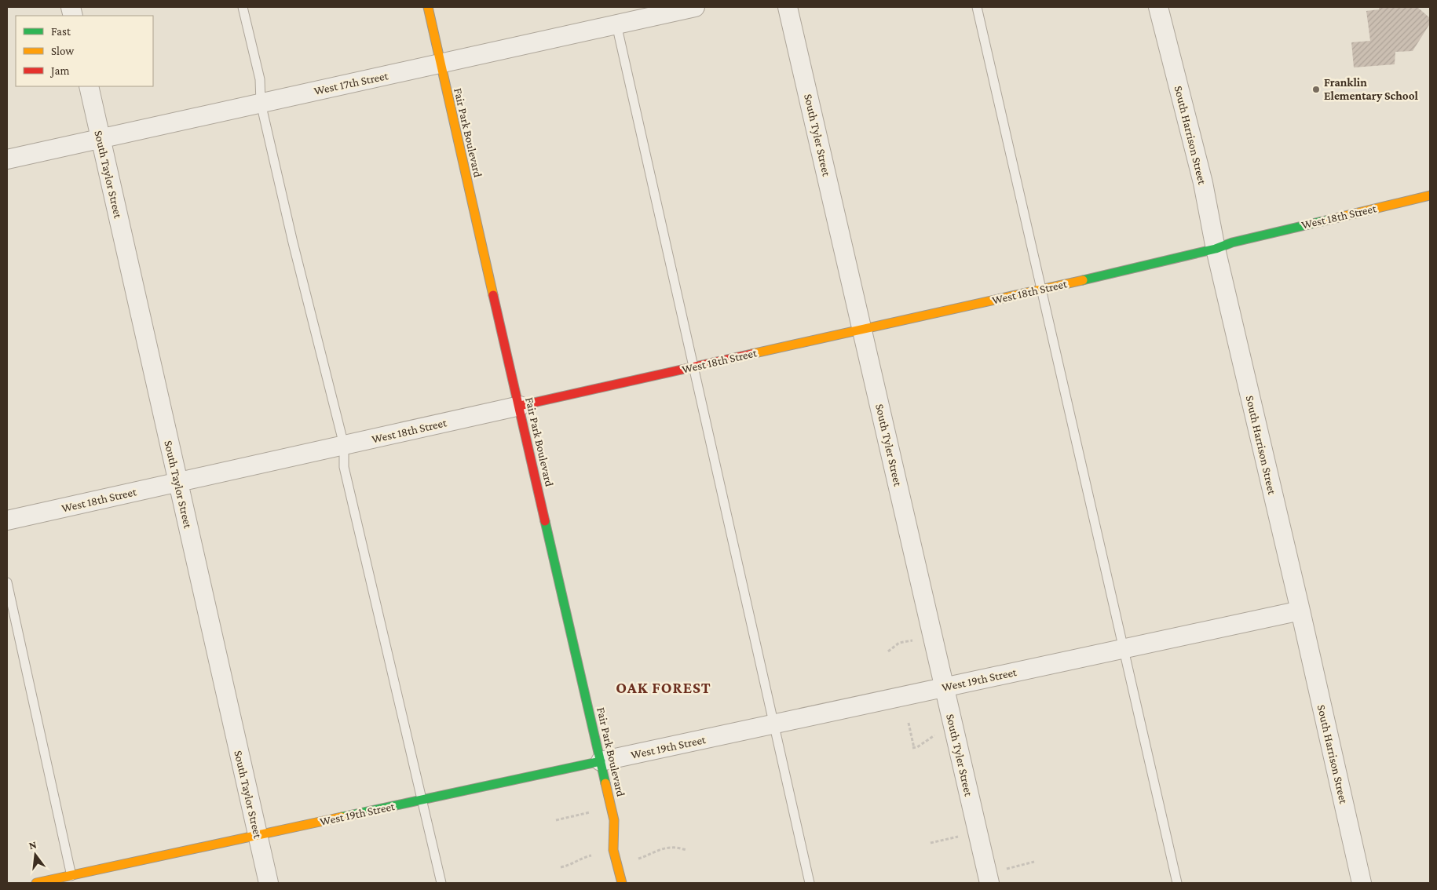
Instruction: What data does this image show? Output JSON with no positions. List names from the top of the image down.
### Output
{
  "streets": {
    "street": [
      "West 17th Street",
      "Fair Park Boulevard",
      "South Tyler Street",
      "South Harrison Street",
      "South Taylor Street",
      "West 18th Street",
      "West 19th Street"
    ]
  },
  "crossings": [
    ["West 17th Street", "Fair Park Boulevard"],
    ["West 17th Street", "South Taylor Street"],
    ["Fair Park Boulevard", "West 18th Street"],
    ["Fair Park Boulevard", "West 19th Street"],
    ["South Tyler Street", "West 18th Street"],
    ["South Tyler Street", "West 19th Street"],
    ["South Harrison Street", "West 18th Street"],
    ["South Harrison Street", "West 19th Street"],
    ["South Taylor Street", "West 18th Street"],
    ["South Taylor Street", "West 19th Street"]
  ],
  "districts": ["OAK FOREST"],
  "places": ["Franklin Elementary School"],
  "legend": ["Fast", "Slow", "Jam"],
  "north": "top"
}
